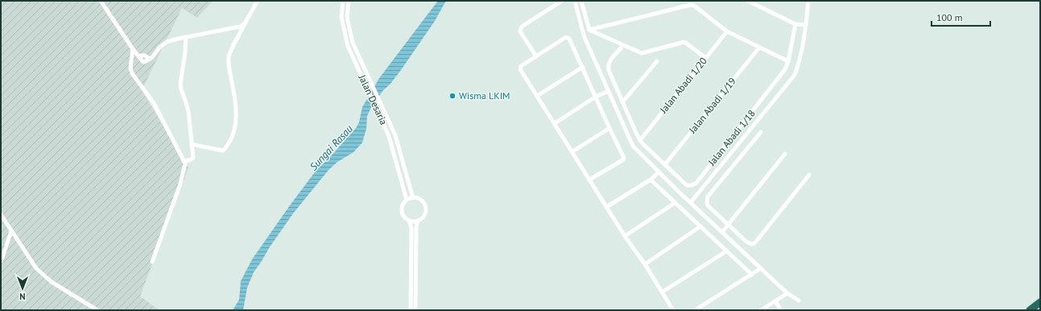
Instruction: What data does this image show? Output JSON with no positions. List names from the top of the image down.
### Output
{
  "streets": {
    "street": [
      "Jalan Abadi 1/20",
      "Jalan Desaria",
      "Jalan Abadi 1/19",
      "Jalan Abadi 1/18"
    ]
  },
  "crossings": [
    ["Jalan Abadi 1/20", "Jalan Abadi 1/18"],
    ["Jalan Abadi 1/19", "Jalan Abadi 1/18"]
  ],
  "water": ["Sungai Rasau"],
  "places": ["Wisma LKIM"],
  "scale_bar": "100 m",
  "north": "bottom"
}
